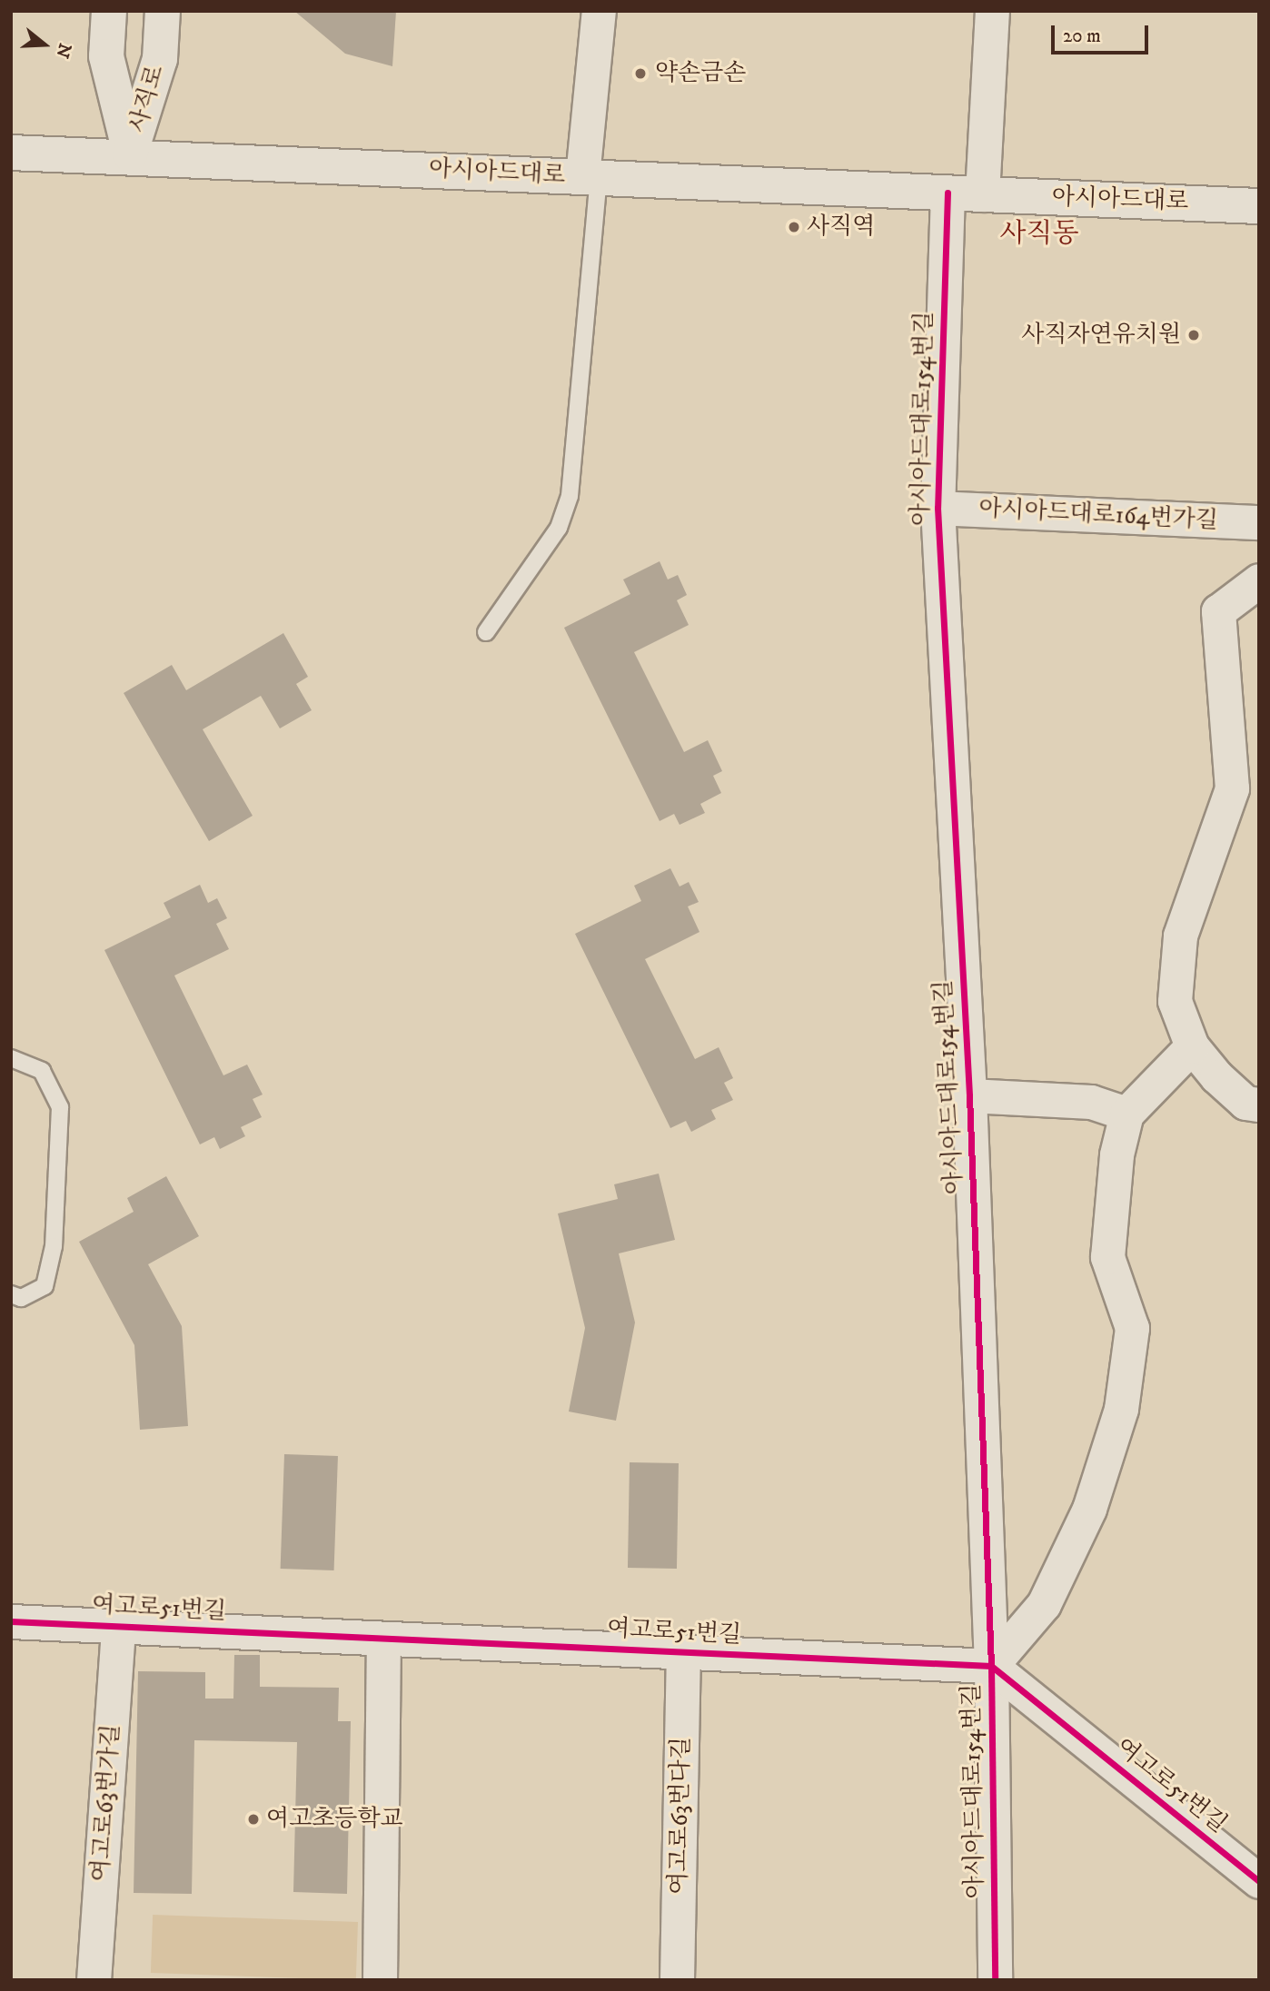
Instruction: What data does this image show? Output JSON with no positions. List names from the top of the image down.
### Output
{
  "streets": {
    "main road": ["사직로", "아시아드대로"],
    "street": [
      "아시아드대로154번길",
      "아시아드대로164번가길",
      "여고로51번길",
      "여고로63번가길",
      "여고로63번다길"
    ]
  },
  "crossings": [
    ["사직로", "아시아드대로"],
    ["아시아드대로", "아시아드대로154번길"],
    ["아시아드대로154번길", "아시아드대로164번가길"],
    ["아시아드대로154번길", "여고로51번길"],
    ["여고로51번길", "여고로63번가길"],
    ["여고로51번길", "여고로63번다길"]
  ],
  "districts": ["사직동"],
  "places": [
    "약손금손",
    "사직역",
    "사직자연유치원",
    "여고초등학교"
  ],
  "scale_bar": "20 m",
  "north": "right"
}
